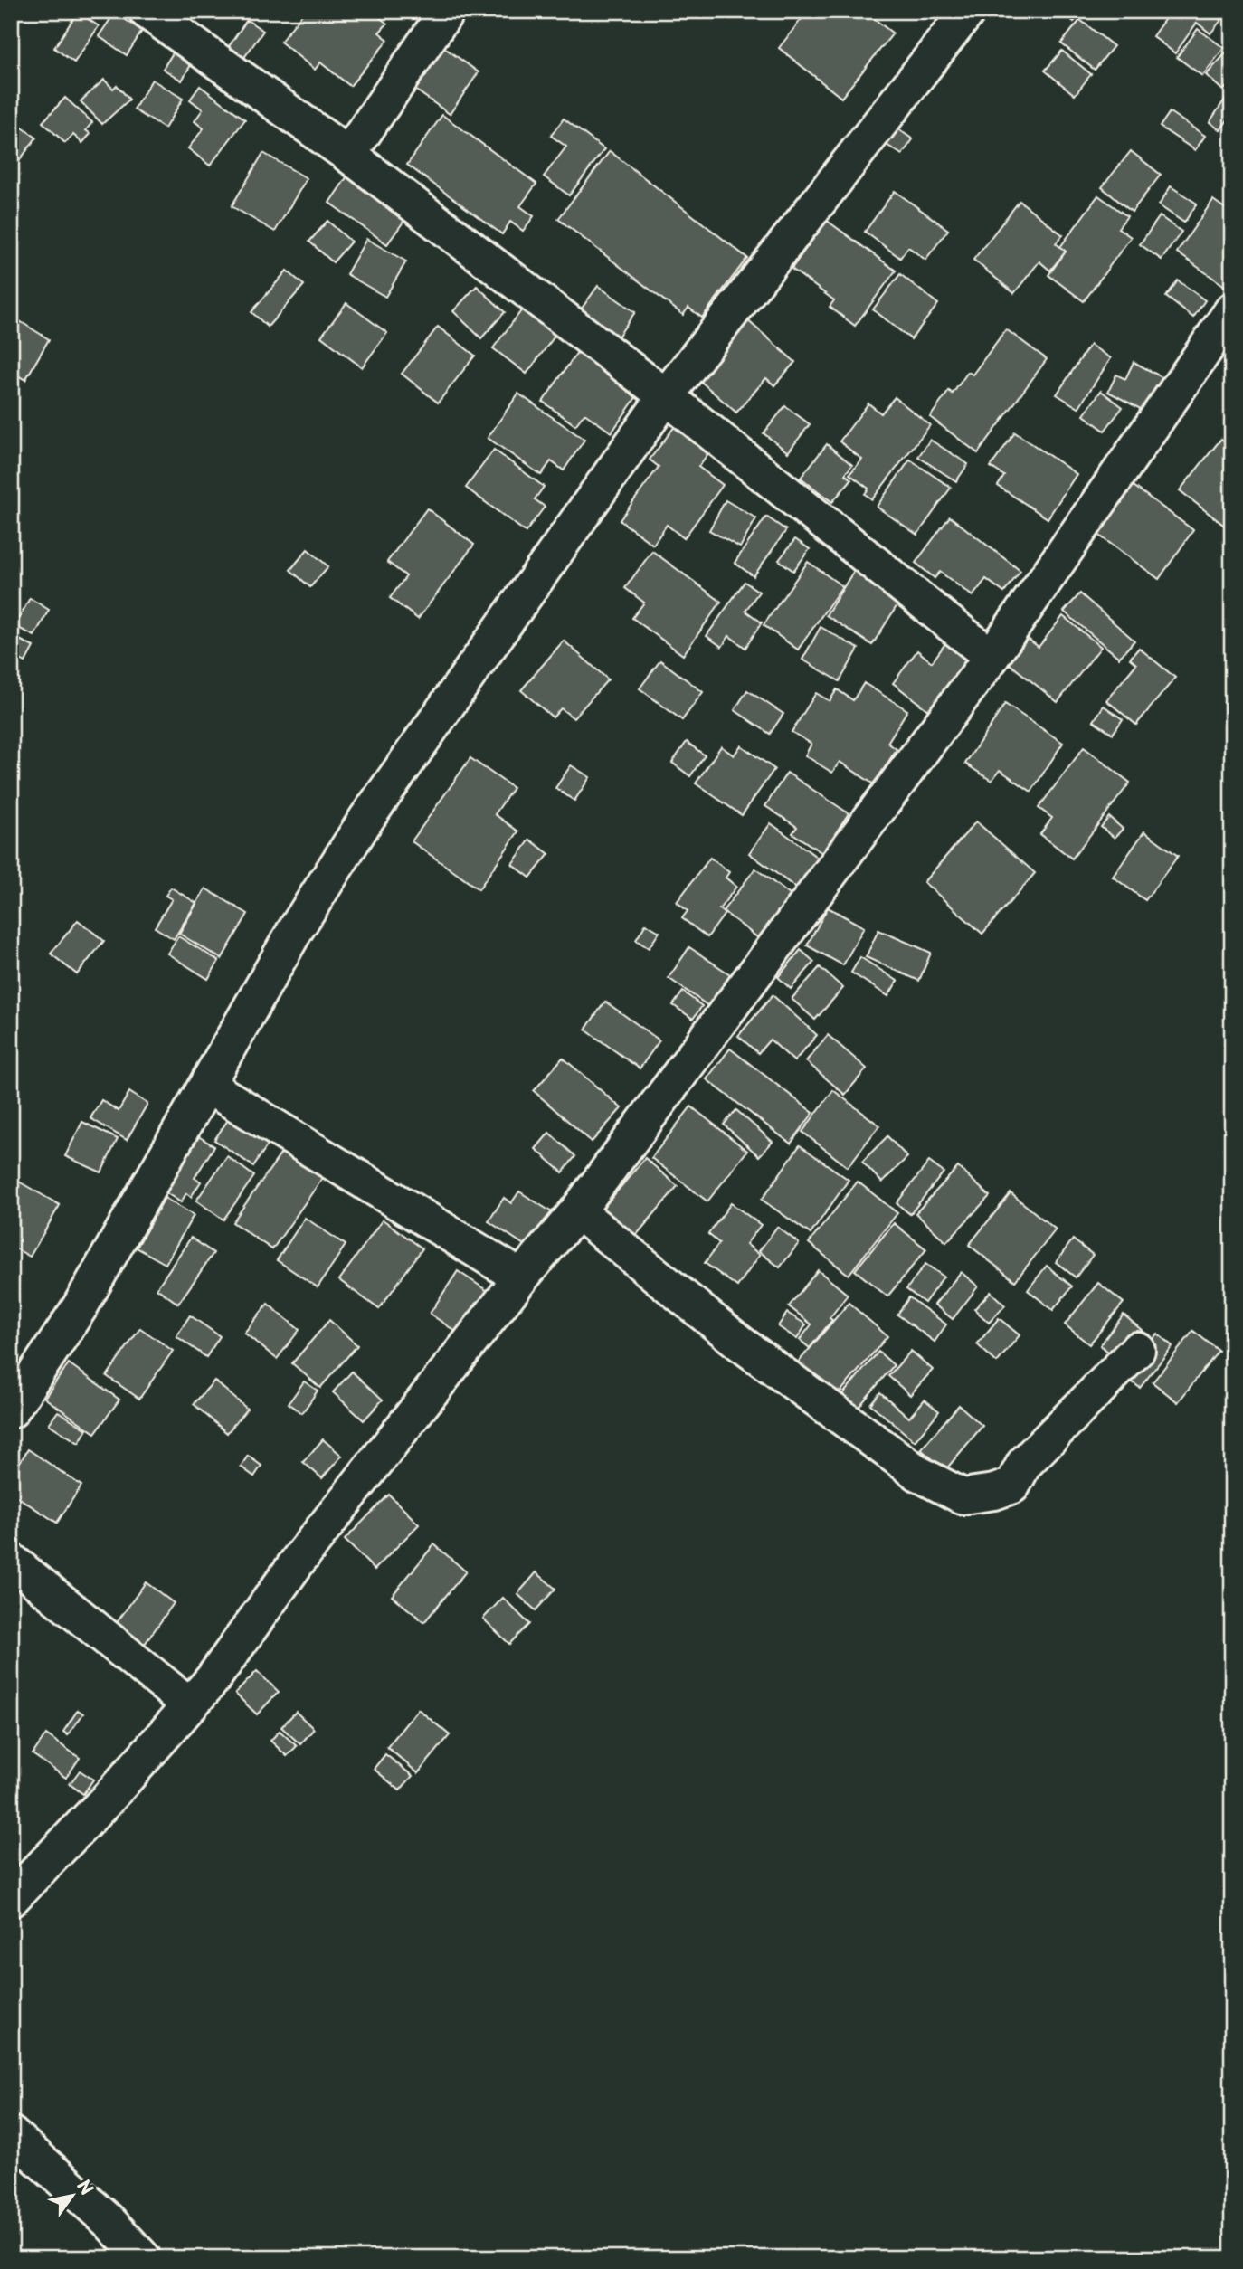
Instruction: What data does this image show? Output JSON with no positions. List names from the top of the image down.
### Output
{
  "north": "top right"
}
